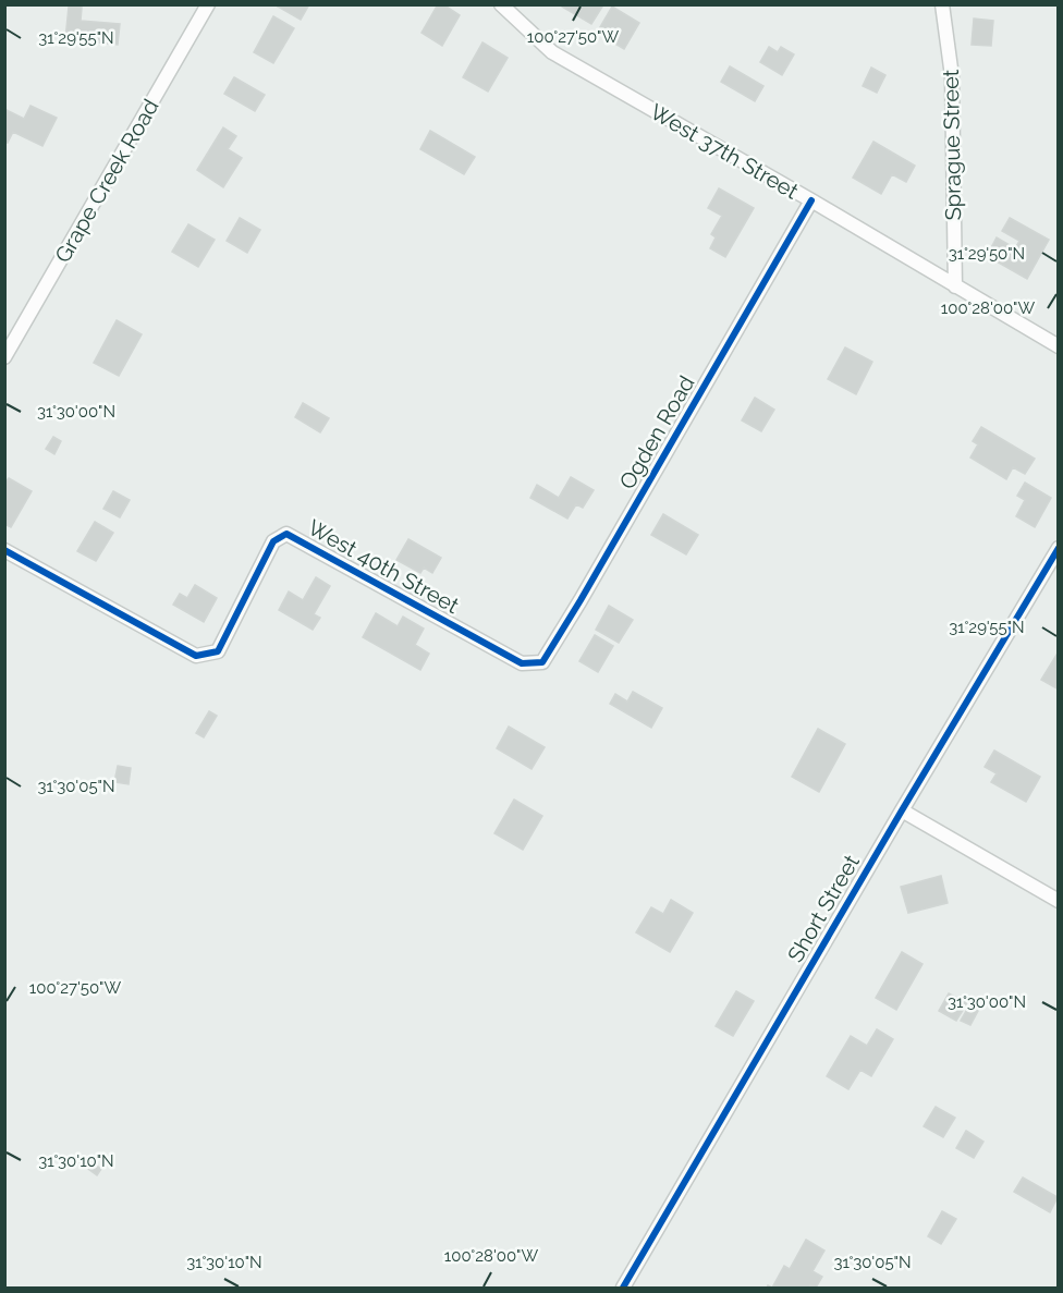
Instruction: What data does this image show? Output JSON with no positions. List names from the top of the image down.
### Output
{
  "streets": {
    "street": [
      "Sprague Street",
      "West 37th Street",
      "Grape Creek Road",
      "Ogden Road",
      "West 40th Street",
      "Short Street"
    ]
  },
  "crossings": [
    ["Sprague Street", "West 37th Street"],
    ["West 37th Street", "Ogden Road"],
    ["Ogden Road", "West 40th Street"]
  ],
  "coordinates": [
    "100°27'50\"W",
    "31°29'55\"N",
    "31°29'50\"N",
    "100°28'00\"W",
    "31°30'00\"N",
    "31°30'05\"N",
    "31°30'10\"N"
  ]
}
